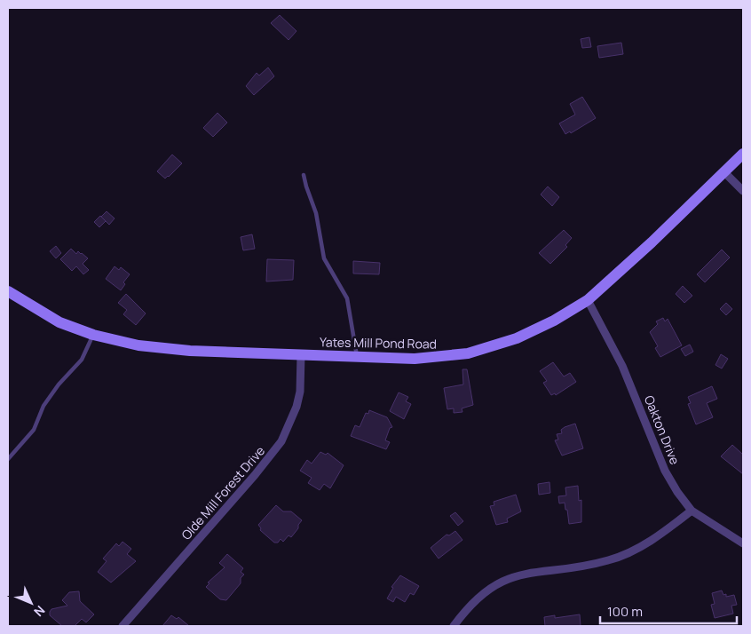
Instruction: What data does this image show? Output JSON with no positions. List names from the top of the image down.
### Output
{
  "streets": {
    "street": ["Yates Mill Pond Road", "Oakton Drive", "Olde Mill Forest Drive"]
  },
  "crossings": [
    ["Yates Mill Pond Road", "Oakton Drive"],
    ["Yates Mill Pond Road", "Olde Mill Forest Drive"]
  ],
  "scale_bar": "100 m",
  "north": "bottom right"
}
